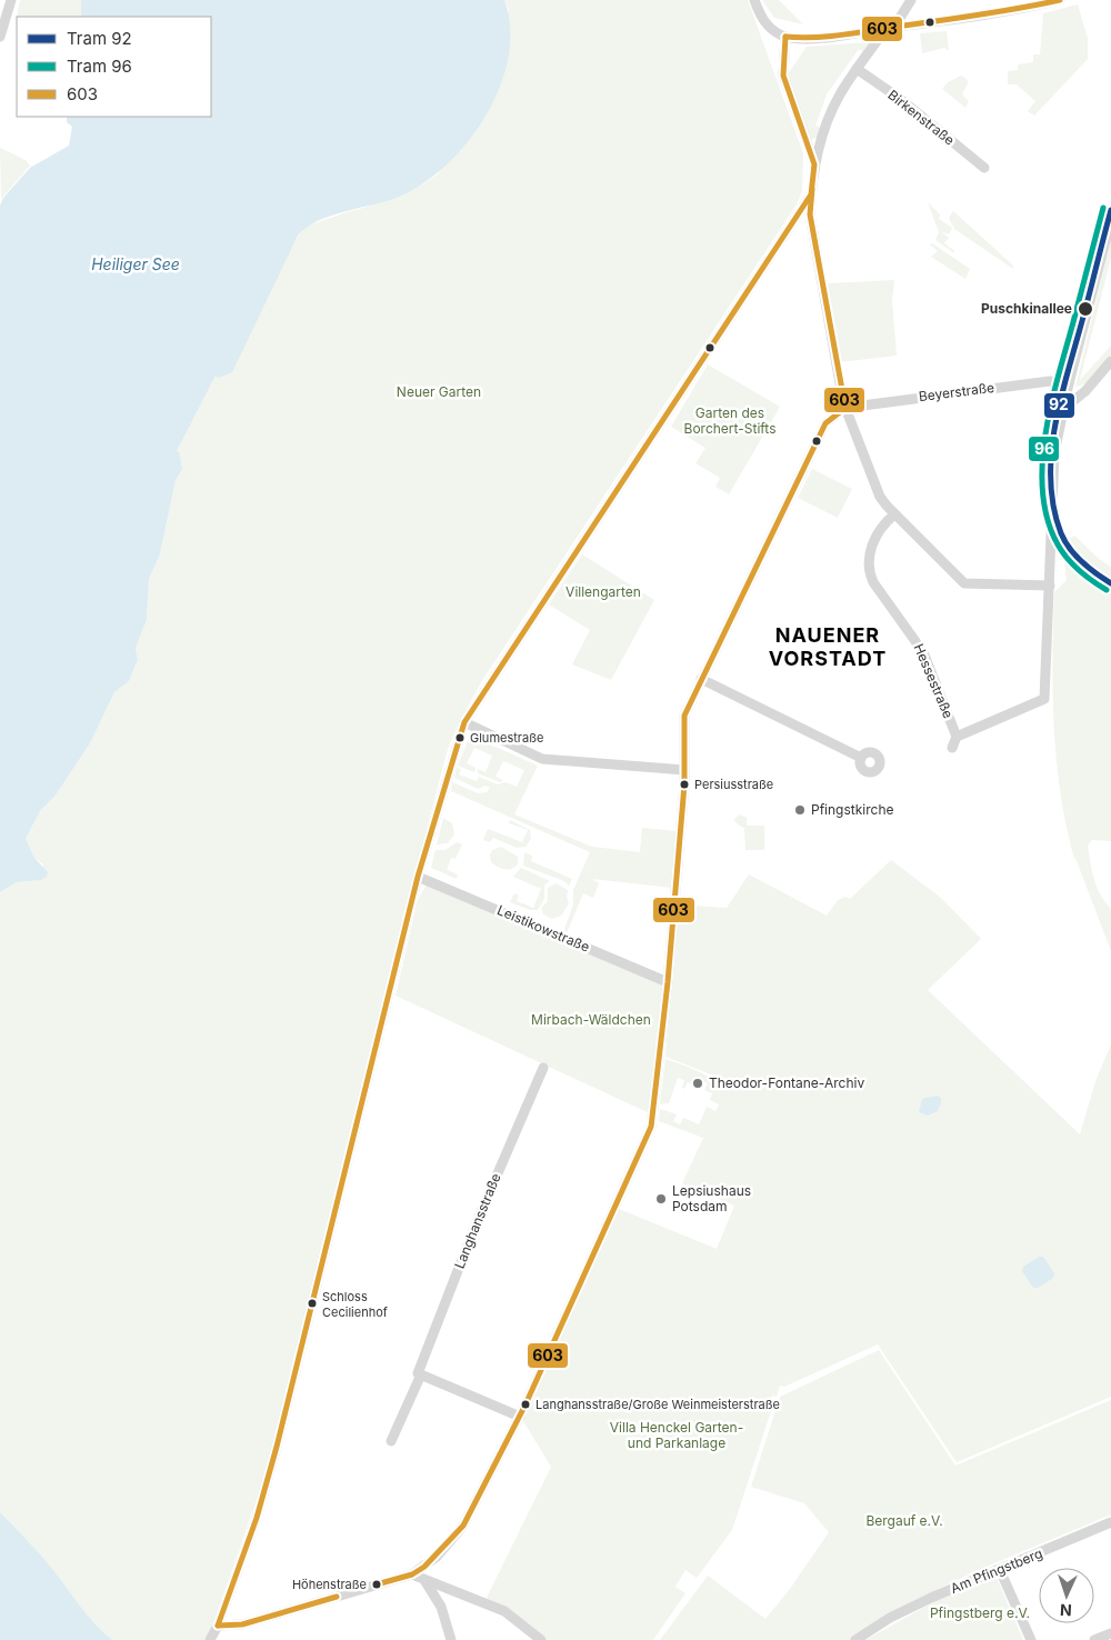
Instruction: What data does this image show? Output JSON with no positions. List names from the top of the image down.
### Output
{
  "streets": {
    "street": [
      "Birkenstraße",
      "Beyerstraße",
      "Hessestraße",
      "Leistikowstraße",
      "Langhansstraße",
      "Am Pfingstberg"
    ]
  },
  "districts": ["NAUENER VORSTADT"],
  "water": ["Heiliger See"],
  "parks": [
    "Neuer Garten",
    "Garten des Borchert-Stifts",
    "Villengarten",
    "Mirbach-Wäldchen",
    "Villa Henckel Garten- und Parkanlage",
    "Bergauf e.V.",
    "Pfingstberg e.V."
  ],
  "places": [
    "Puschkinallee",
    "Glumestraße",
    "Persiusstraße",
    "Pfingstkirche",
    "Theodor-Fontane-Archiv",
    "Lepsiushaus Potsdam",
    "Schloss Cecilienhof",
    "Langhansstraße/Große Weinmeisterstraße",
    "Höhenstraße"
  ],
  "lines": ["transit line 603", "tram line 96", "tram line 92"],
  "legend": ["Tram 92", "Tram 96", "603"],
  "north": "bottom"
}
